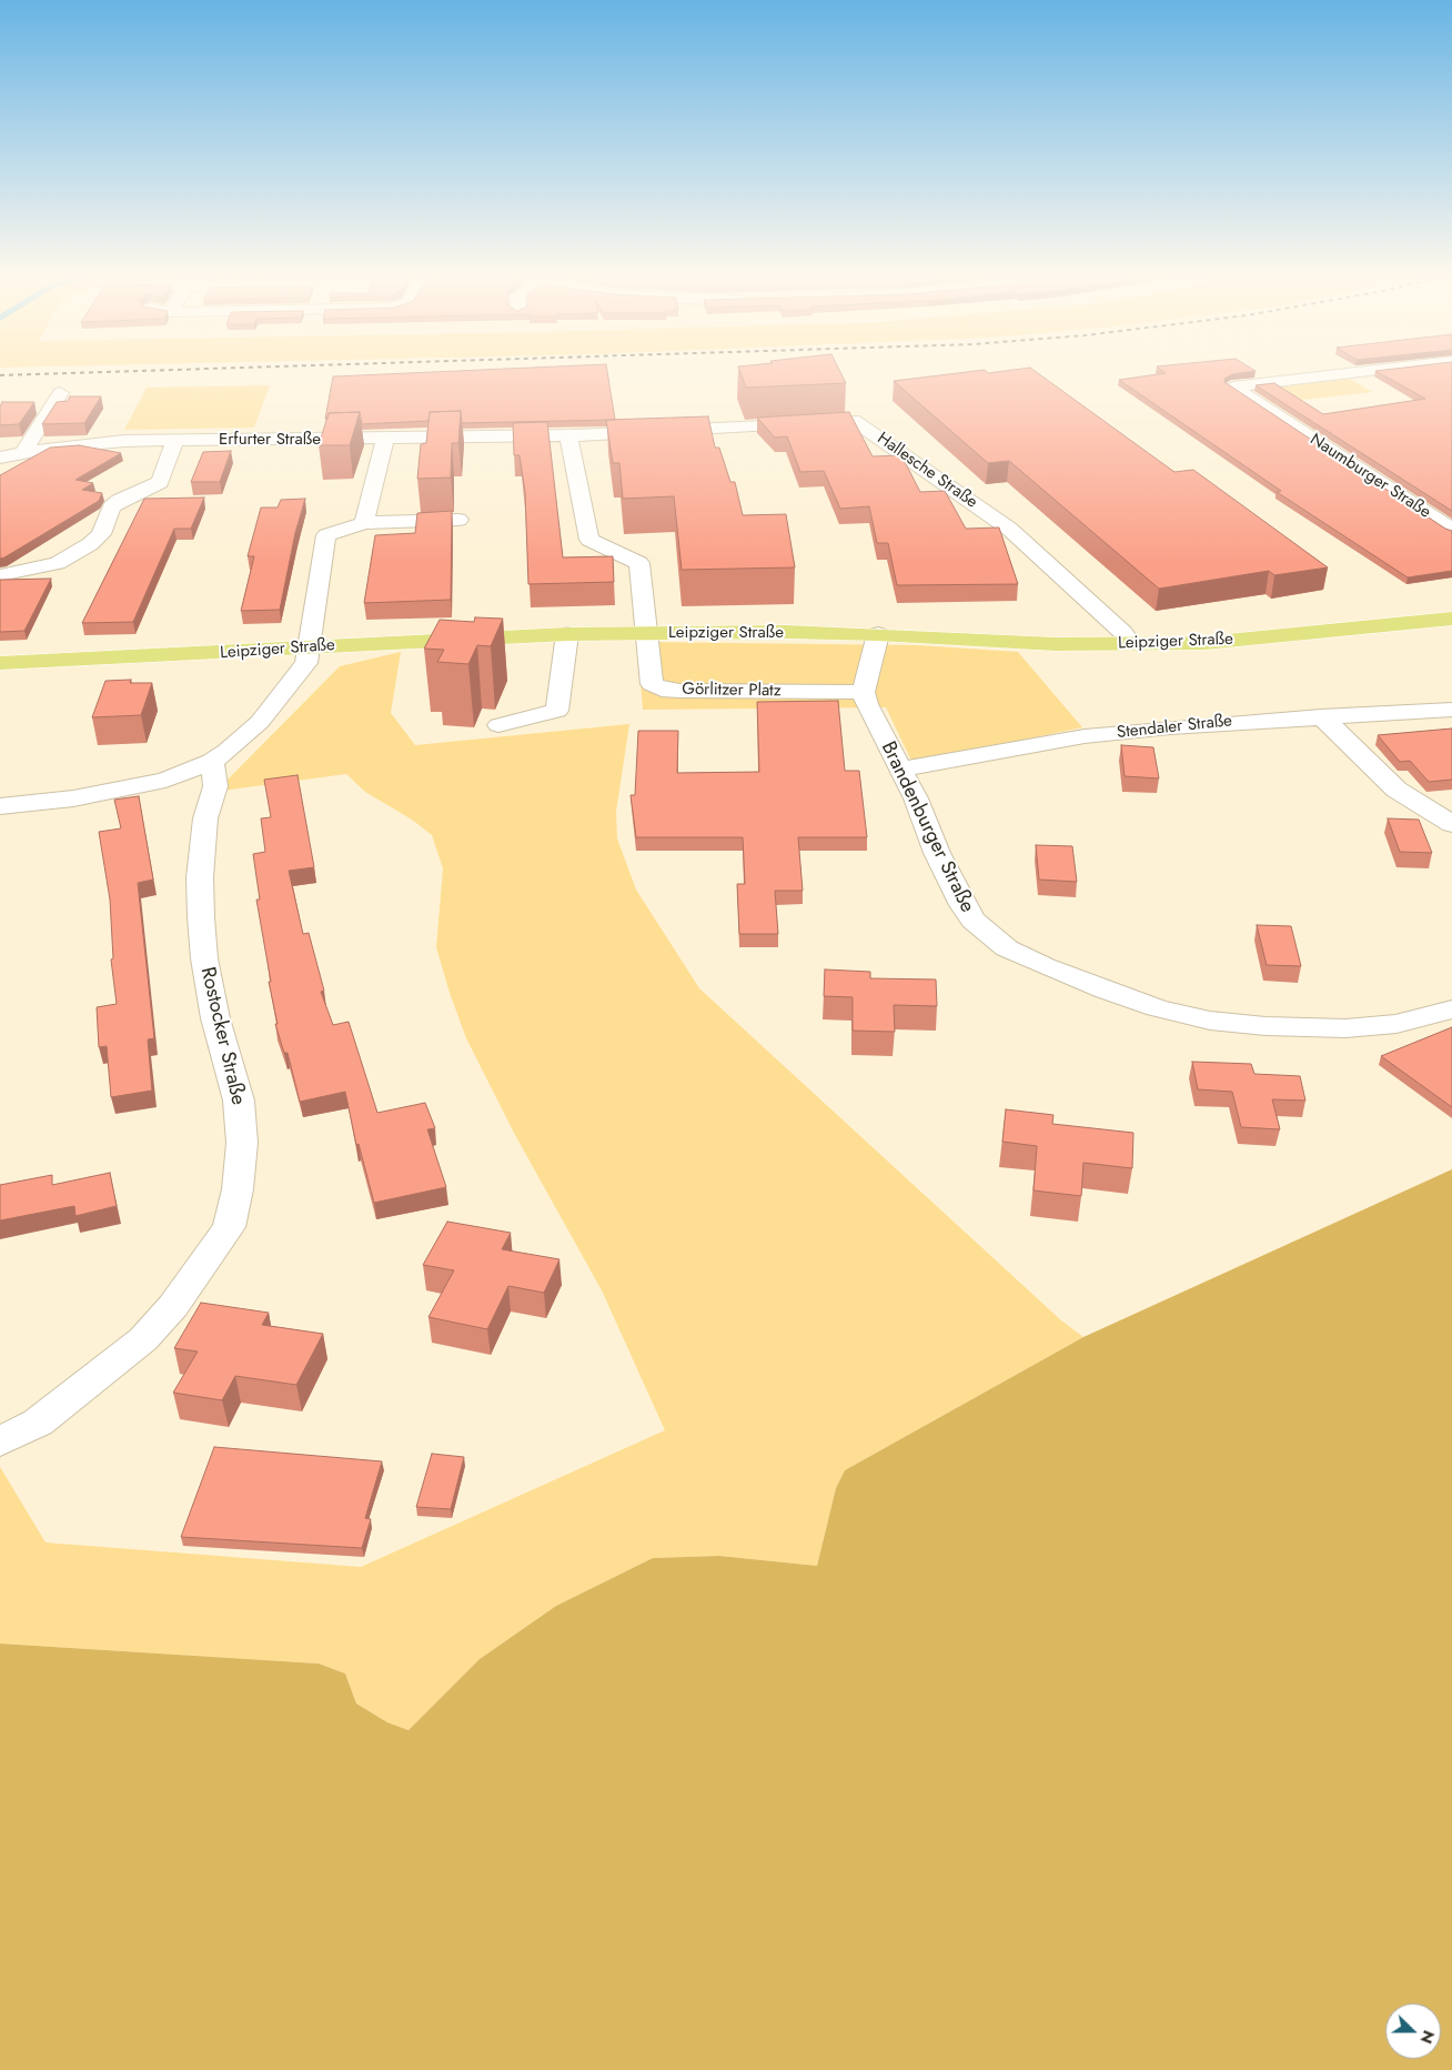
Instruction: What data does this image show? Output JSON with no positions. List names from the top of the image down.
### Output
{
  "streets": {
    "main road": ["Leipziger Straße"],
    "street": [
      "Erfurter Straße",
      "Hallesche Straße",
      "Naumburger Straße",
      "Görlitzer Platz",
      "Stendaler Straße",
      "Brandenburger Straße",
      "Rostocker Straße"
    ]
  },
  "crossings": [
    ["Erfurter Straße", "Hallesche Straße"],
    ["Hallesche Straße", "Leipziger Straße"],
    ["Leipziger Straße", "Görlitzer Platz"],
    ["Görlitzer Platz", "Brandenburger Straße"],
    ["Stendaler Straße", "Brandenburger Straße"]
  ],
  "north": "right"
}
